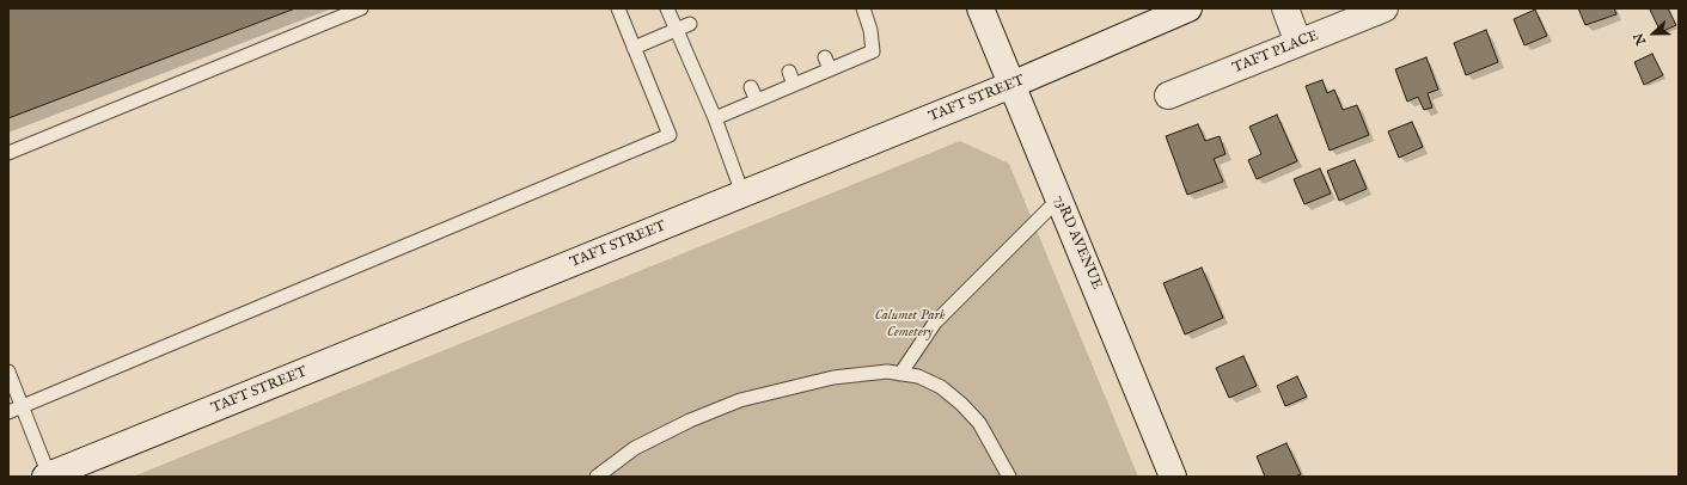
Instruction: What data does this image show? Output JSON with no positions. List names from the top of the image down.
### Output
{
  "streets": {
    "main road": ["TAFT PLACE", "TAFT STREET", "73RD AVENUE"]
  },
  "crossings": [
    ["TAFT STREET", "73RD AVENUE"]
  ],
  "parks": ["Calumet Park Cemetery"],
  "north": "left"
}
